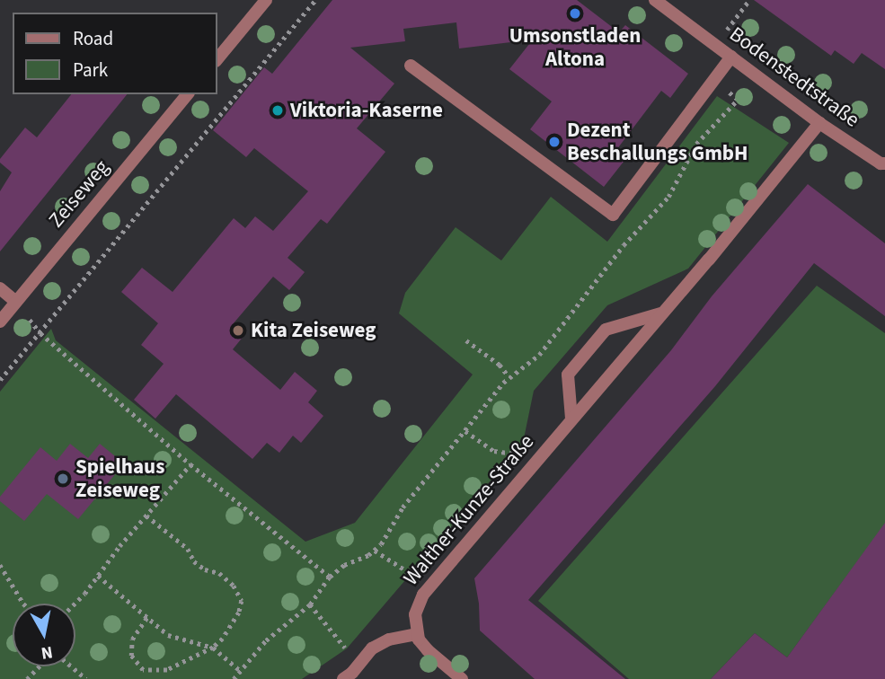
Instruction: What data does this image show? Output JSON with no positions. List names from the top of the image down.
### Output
{
  "streets": {
    "street": ["Bodenstedtstraße", "Zeiseweg", "Walther-Kunze-Straße"]
  },
  "crossings": [
    ["Bodenstedtstraße", "Walther-Kunze-Straße"]
  ],
  "places": [
    "Umsonstladen Altona",
    "Viktoria-Kaserne",
    "Dezent Beschallungs GmbH",
    "Kita Zeiseweg",
    "Spielhaus Zeiseweg"
  ],
  "legend": ["Road", "Park"],
  "north": "bottom"
}
